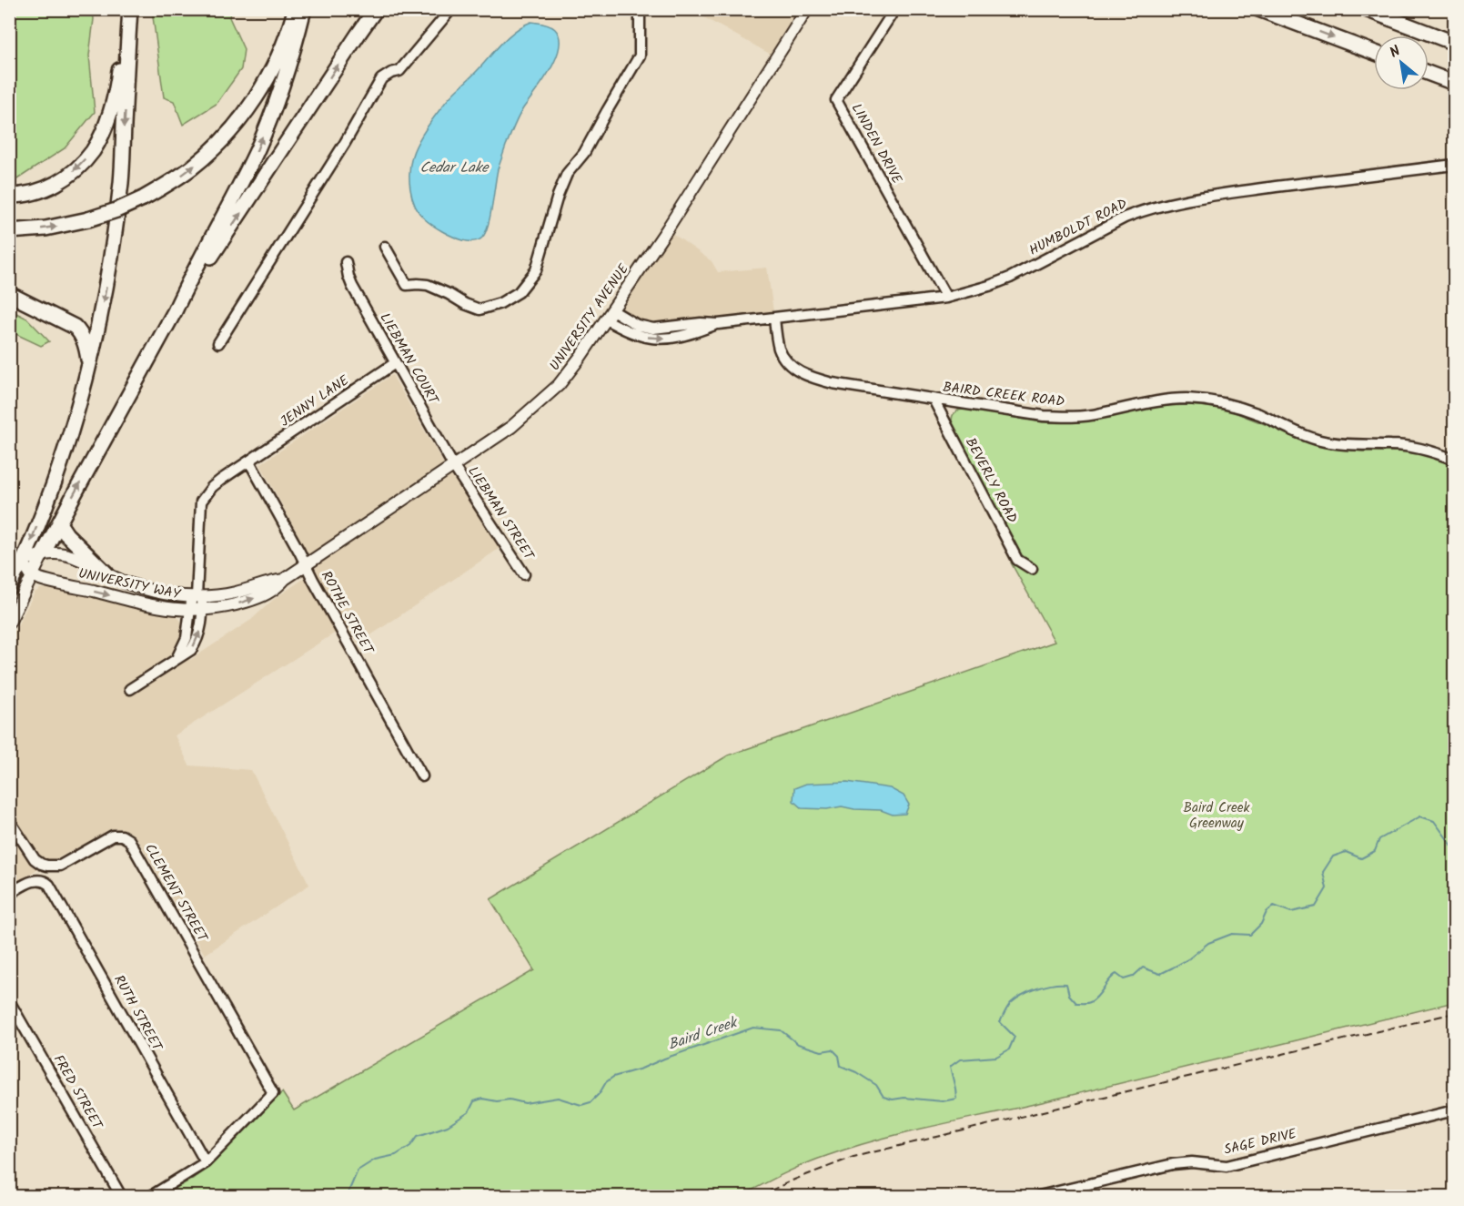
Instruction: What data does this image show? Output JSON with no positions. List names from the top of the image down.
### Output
{
  "streets": {
    "main road": ["UNIVERSITY AVENUE", "UNIVERSITY WAY"],
    "street": [
      "LINDEN DRIVE",
      "HUMBOLDT ROAD",
      "LIEBMAN COURT",
      "BAIRD CREEK ROAD",
      "JENNY LANE",
      "BEVERLY ROAD",
      "LIEBMAN STREET",
      "ROTHE STREET",
      "CLEMENT STREET",
      "RUTH STREET",
      "FRED STREET",
      "SAGE DRIVE"
    ]
  },
  "crossings": [
    ["LINDEN DRIVE", "HUMBOLDT ROAD"],
    ["HUMBOLDT ROAD", "UNIVERSITY AVENUE"],
    ["HUMBOLDT ROAD", "BAIRD CREEK ROAD"],
    ["UNIVERSITY AVENUE", "LIEBMAN COURT"],
    ["UNIVERSITY AVENUE", "LIEBMAN STREET"],
    ["UNIVERSITY AVENUE", "UNIVERSITY WAY"],
    ["UNIVERSITY AVENUE", "ROTHE STREET"],
    ["LIEBMAN COURT", "JENNY LANE"],
    ["LIEBMAN COURT", "LIEBMAN STREET"],
    ["BAIRD CREEK ROAD", "BEVERLY ROAD"],
    ["JENNY LANE", "UNIVERSITY WAY"],
    ["JENNY LANE", "ROTHE STREET"],
    ["CLEMENT STREET", "RUTH STREET"]
  ],
  "water": ["Cedar Lake", "Baird Creek"],
  "parks": ["Baird Creek Greenway"],
  "north": "top left"
}
